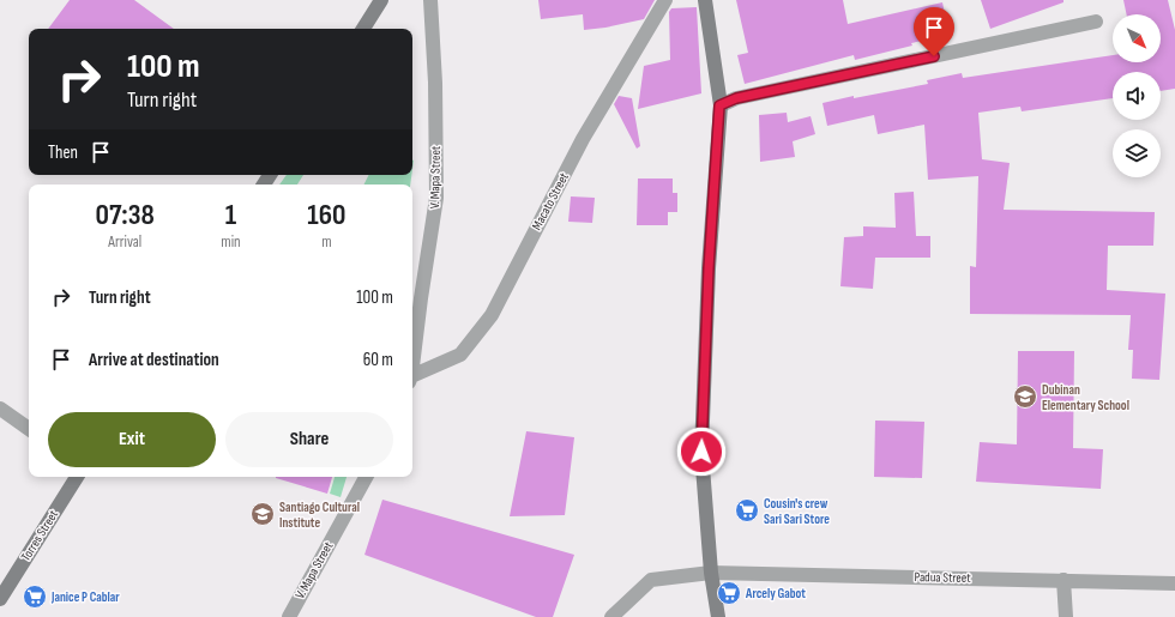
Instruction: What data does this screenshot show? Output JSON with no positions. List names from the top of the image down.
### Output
{
  "streets": {
    "street": [
      "V. Mapa Street",
      "Macato Street",
      "Torres Street",
      "Padua Street"
    ]
  },
  "places": {
    "school or university": ["Dubinan Elementary School", "Santiago Cultural Institute"],
    "supermarket": ["Cousin's crew Sari Sari Store", "Arcely Gabot", "Janice P Cablar"]
  },
  "north": "bottom right",
  "page": {
    "turn": ["100 m", "Turn right"],
    "then": "Then",
    "eta": [
      "07:38",
      "Arrival",
      "1",
      "min",
      "160",
      "m"
    ],
    "list": [
      {
        "name": "Turn right",
        "value": "100 m"
      },
      {
        "name": "Arrive at destination",
        "value": "60 m"
      }
    ],
    "buttons": ["Exit", "Share"]
  }
}
